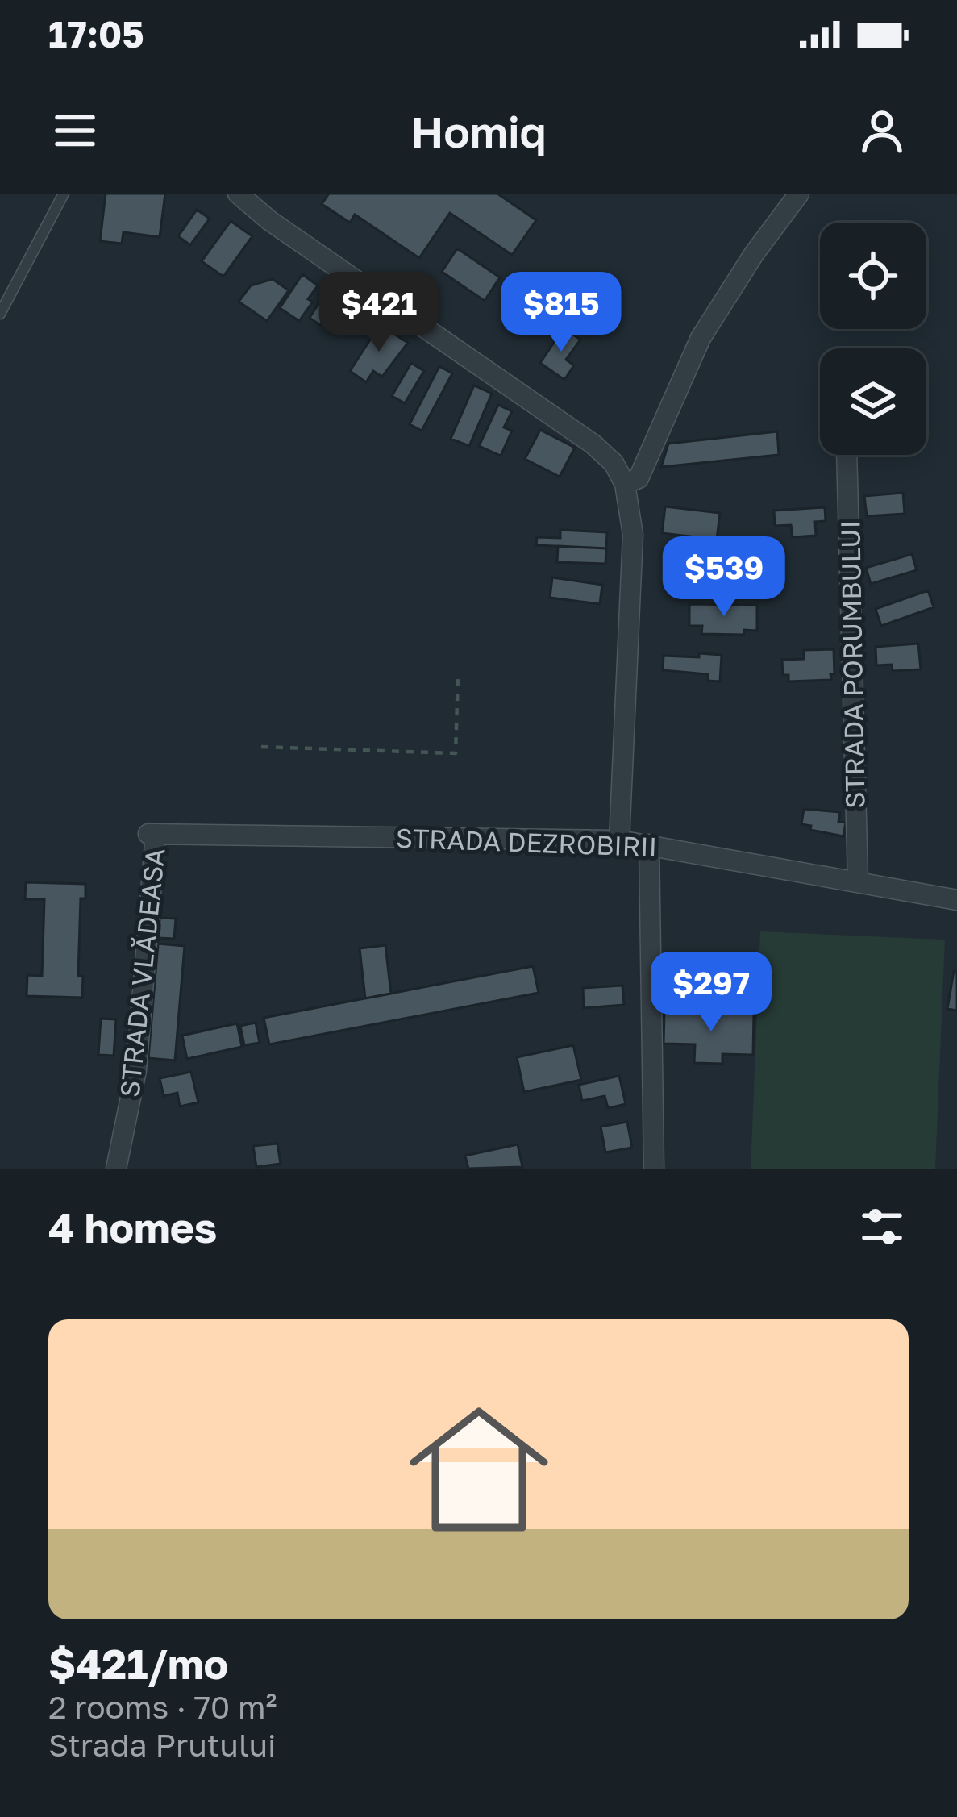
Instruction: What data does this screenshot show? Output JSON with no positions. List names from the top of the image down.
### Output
{
  "streets": {
    "street": ["STRADA PORUMBULUI", "STRADA DEZROBIRII", "STRADA VLĂDEASA"]
  },
  "crossings": [
    ["STRADA PORUMBULUI", "STRADA DEZROBIRII"],
    ["STRADA DEZROBIRII", "STRADA VLĂDEASA"]
  ],
  "page": {
    "status": "17:05",
    "header": "Homiq",
    "price": [
      "$421",
      "$815",
      "$539",
      "$297"
    ],
    "heading": "4 homes",
    "list": [
      {
        "name": "$421/mo",
        "note": "2 rooms · 70 m² · Strada Prutului"
      }
    ]
  }
}
